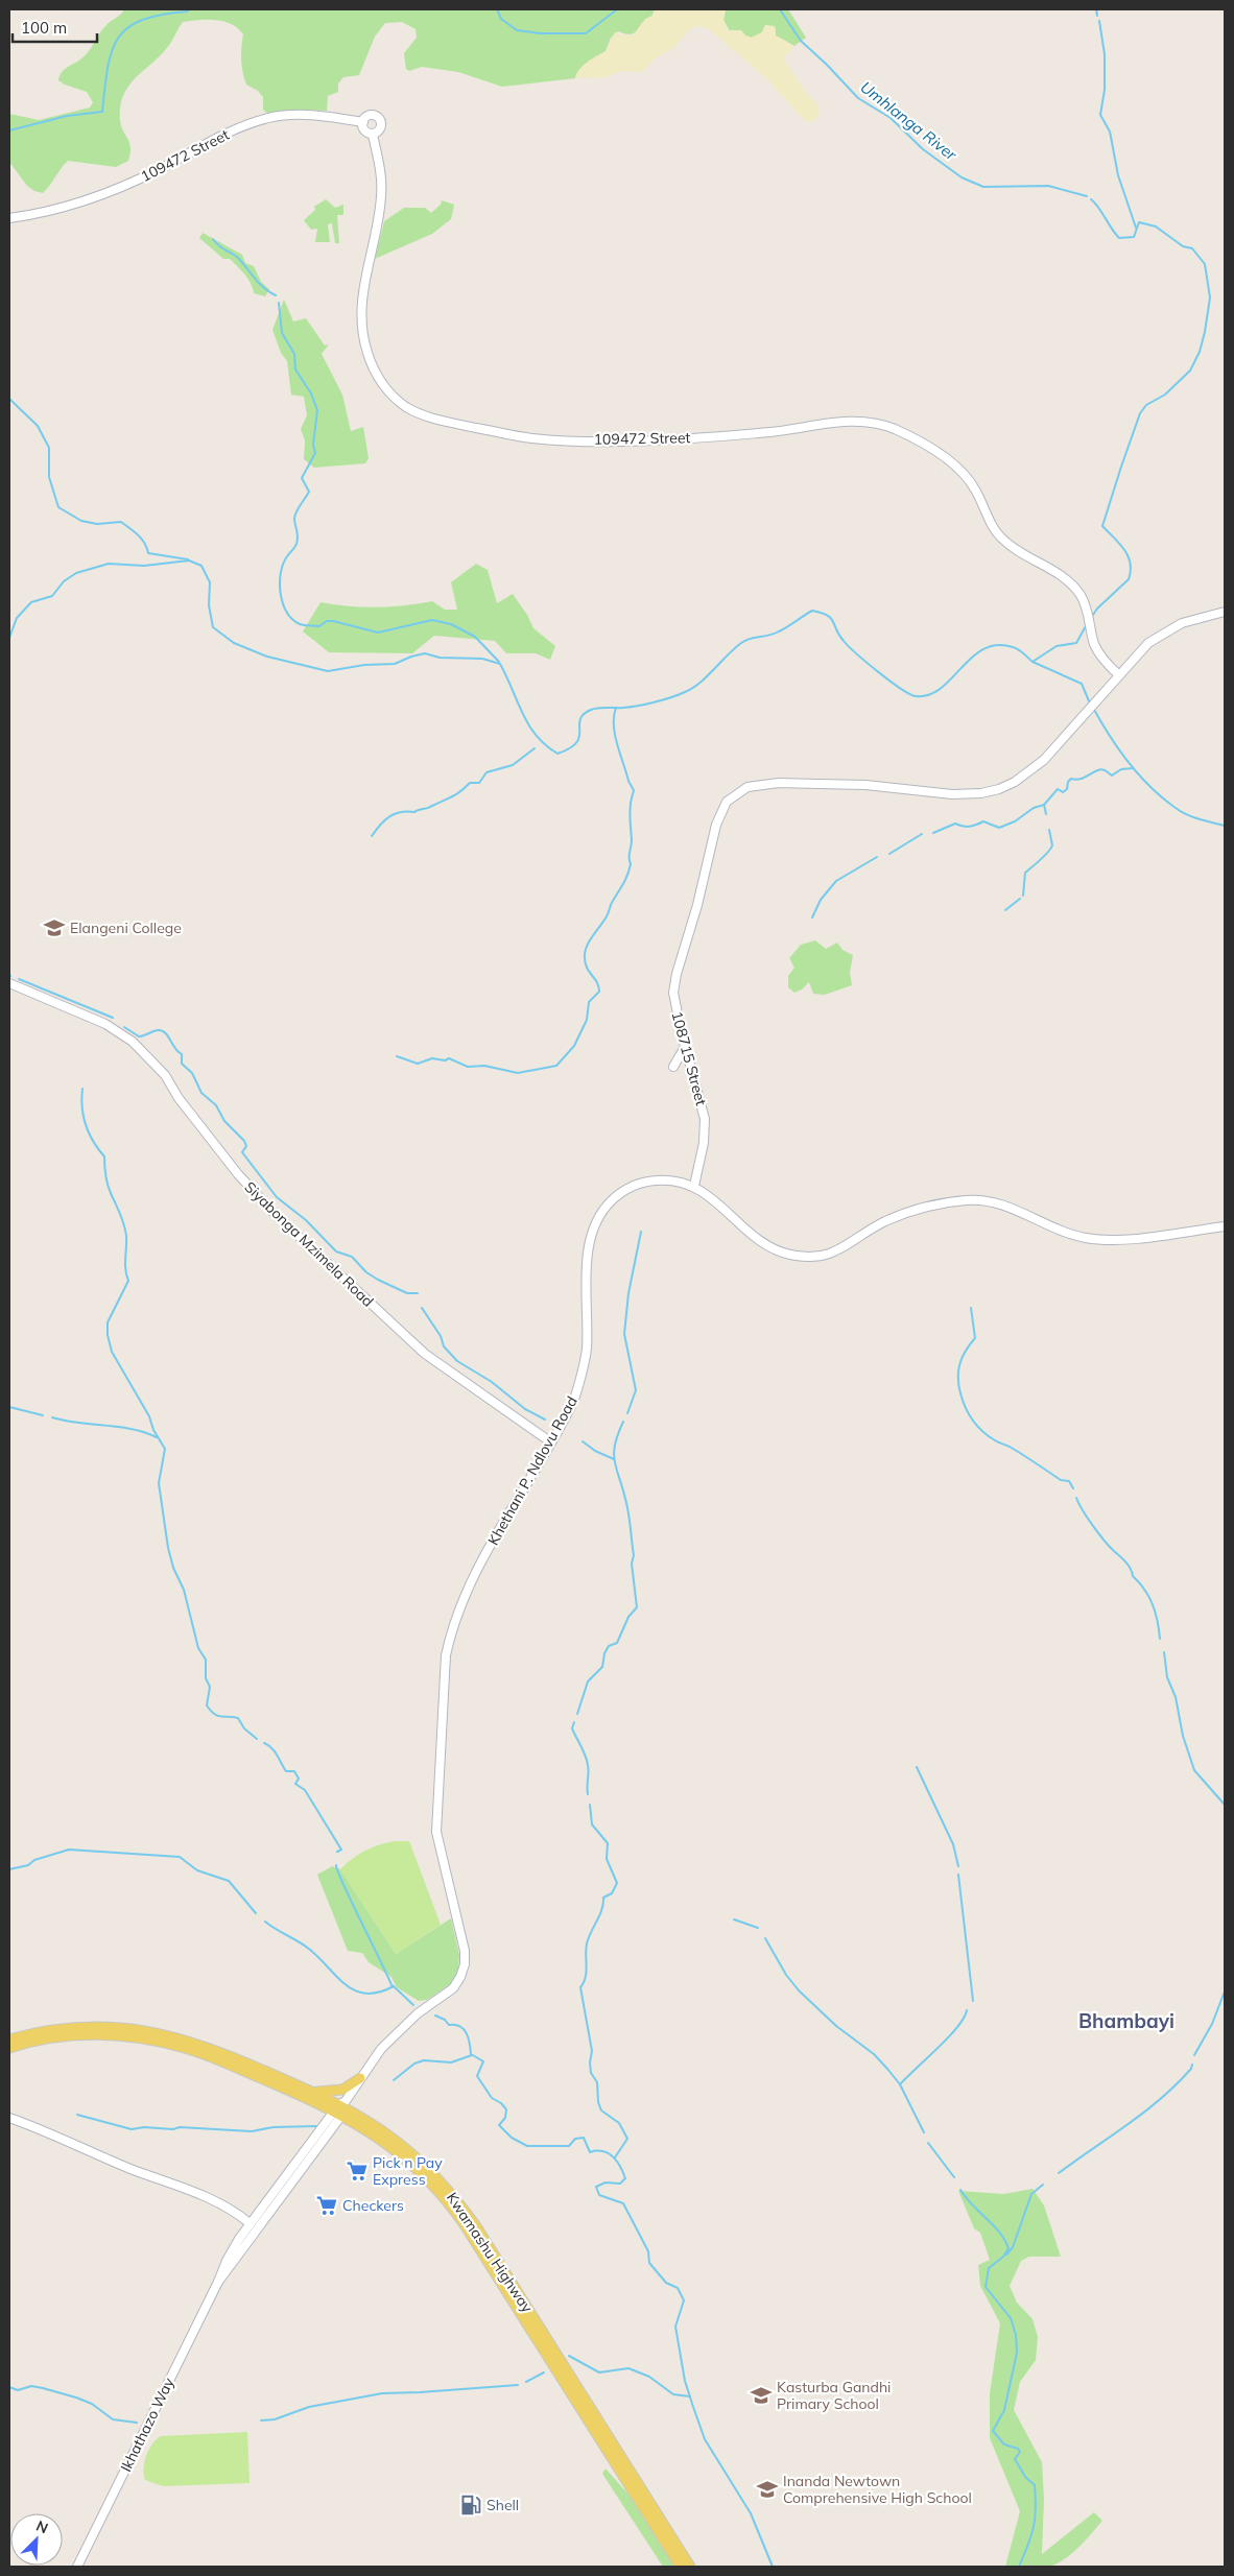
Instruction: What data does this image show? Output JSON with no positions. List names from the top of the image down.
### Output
{
  "streets": {
    "main road": ["Kwamashu Highway"],
    "street": [
      "109472 Street",
      "108715 Street",
      "Siyabonga Mzimela Road",
      "Khethani P. Ndlovu Road",
      "Ikhathazo Way"
    ]
  },
  "crossings": [
    ["109472 Street", "108715 Street"],
    ["108715 Street", "Khethani P. Ndlovu Road"],
    ["Siyabonga Mzimela Road", "Khethani P. Ndlovu Road"],
    ["Khethani P. Ndlovu Road", "Kwamashu Highway"],
    ["Khethani P. Ndlovu Road", "Ikhathazo Way"],
    ["Kwamashu Highway", "Ikhathazo Way"]
  ],
  "districts": ["Bhambayi"],
  "water": ["Umhlanga River"],
  "places": {
    "school or university": ["Elangeni College", "Kasturba Gandhi Primary School", "Inanda Newtown Comprehensive High School"],
    "supermarket": ["Pick n Pay Express", "Checkers"],
    "fuel station": ["Shell"]
  },
  "scale_bar": "100 m",
  "north": "top right"
}
